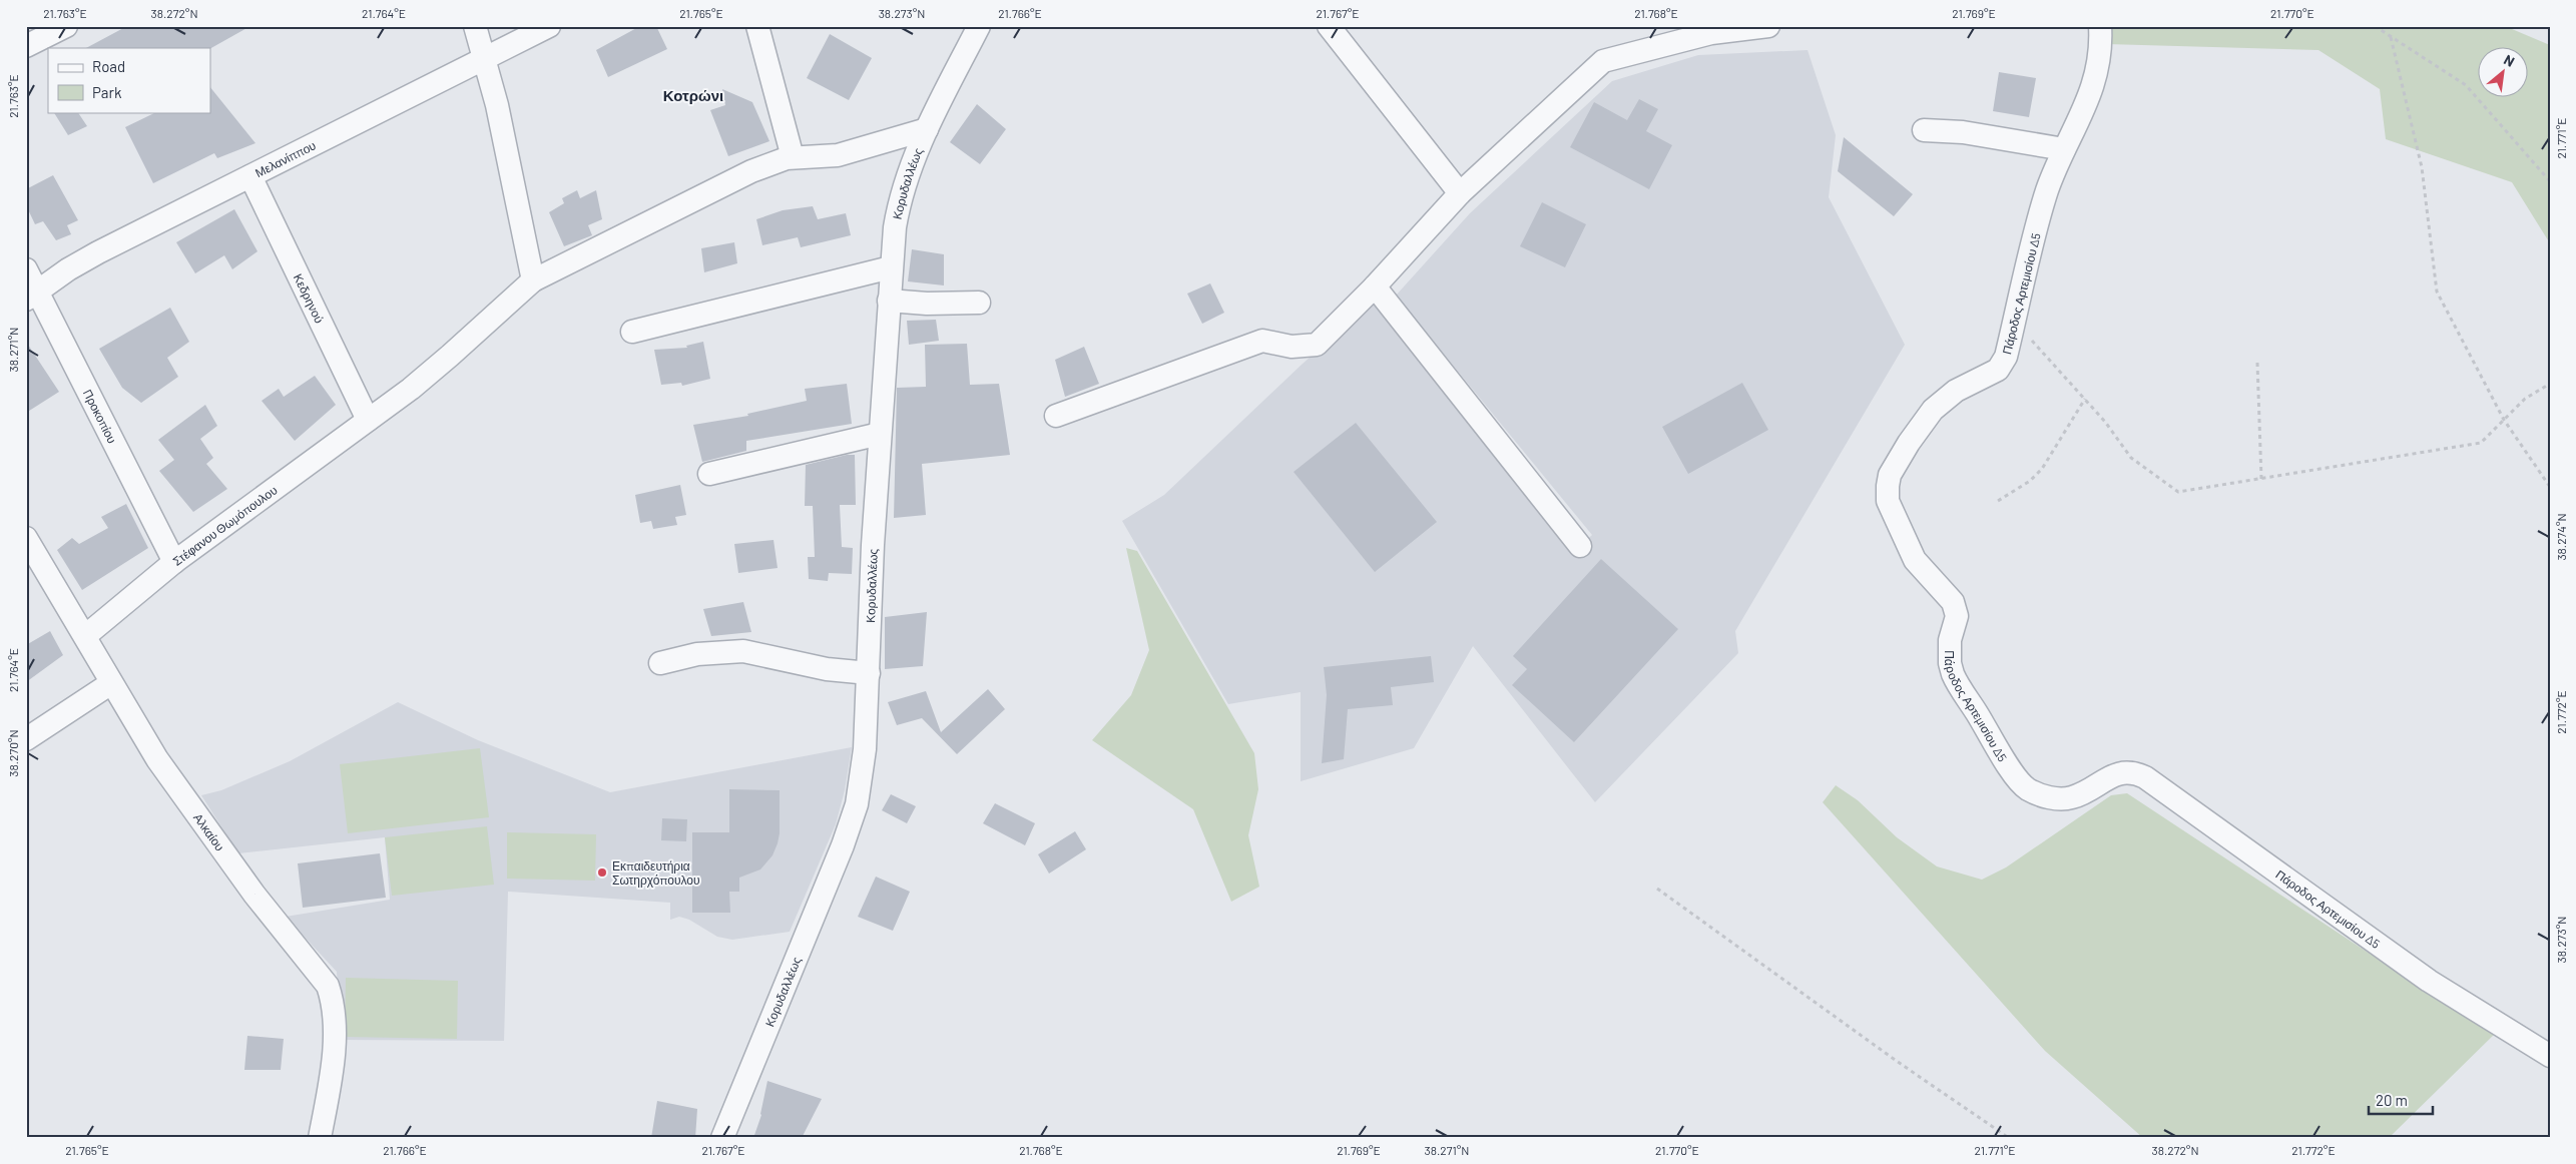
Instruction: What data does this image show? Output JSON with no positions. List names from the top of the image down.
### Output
{
  "streets": {
    "street": [
      "Μελανίππου",
      "Κορυδαλλέως",
      "Πάροδος Αρτεμισίου Δ5",
      "Κεδρηνού",
      "Προκοπίου",
      "Στέφανου Θωμόπουλου",
      "Αλκαίου"
    ]
  },
  "crossings": [
    ["Μελανίππου", "Κεδρηνού"],
    ["Μελανίππου", "Προκοπίου"],
    ["Κορυδαλλέως", "Στέφανου Θωμόπουλου"],
    ["Κεδρηνού", "Στέφανου Θωμόπουλου"],
    ["Προκοπίου", "Στέφανου Θωμόπουλου"],
    ["Στέφανου Θωμόπουλου", "Αλκαίου"]
  ],
  "districts": ["Κοτρώνι"],
  "places": ["Εκπαιδευτήρια Σωτηρχόπουλου"],
  "legend": ["Road", "Park"],
  "scale_bar": "20 m",
  "north": "top right",
  "coordinates": [
    "21.763°E",
    "38.272°N",
    "21.764°E",
    "21.765°E",
    "38.273°N",
    "21.766°E",
    "21.767°E",
    "21.768°E",
    "21.769°E",
    "21.770°E",
    "21.771°E",
    "38.271°N",
    "38.274°N",
    "21.772°E",
    "38.270°N"
  ]
}
